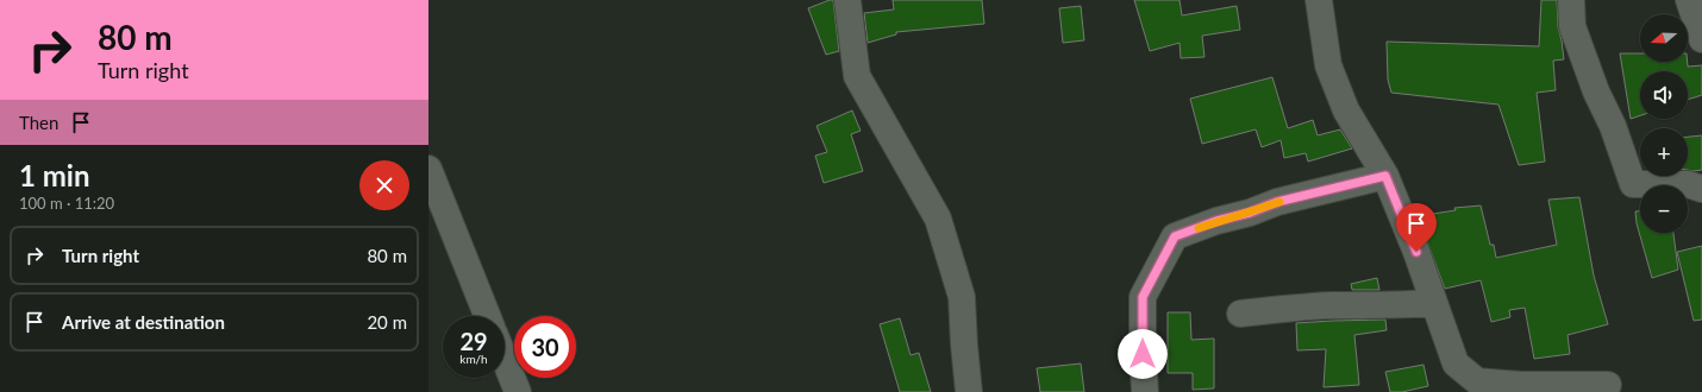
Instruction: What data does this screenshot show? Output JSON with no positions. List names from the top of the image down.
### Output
{
  "north": "left",
  "page": {
    "turn": ["80 m", "Turn right"],
    "map_buttons": ["+", "−"],
    "then": "Then",
    "heading": ["1 min", "100 m · 11:20"],
    "list": [
      {
        "name": "Turn right",
        "value": "80 m"
      },
      {
        "name": "Arrive at destination",
        "value": "20 m"
      }
    ],
    "speed": "29 km/h",
    "limit": "30"
  }
}
